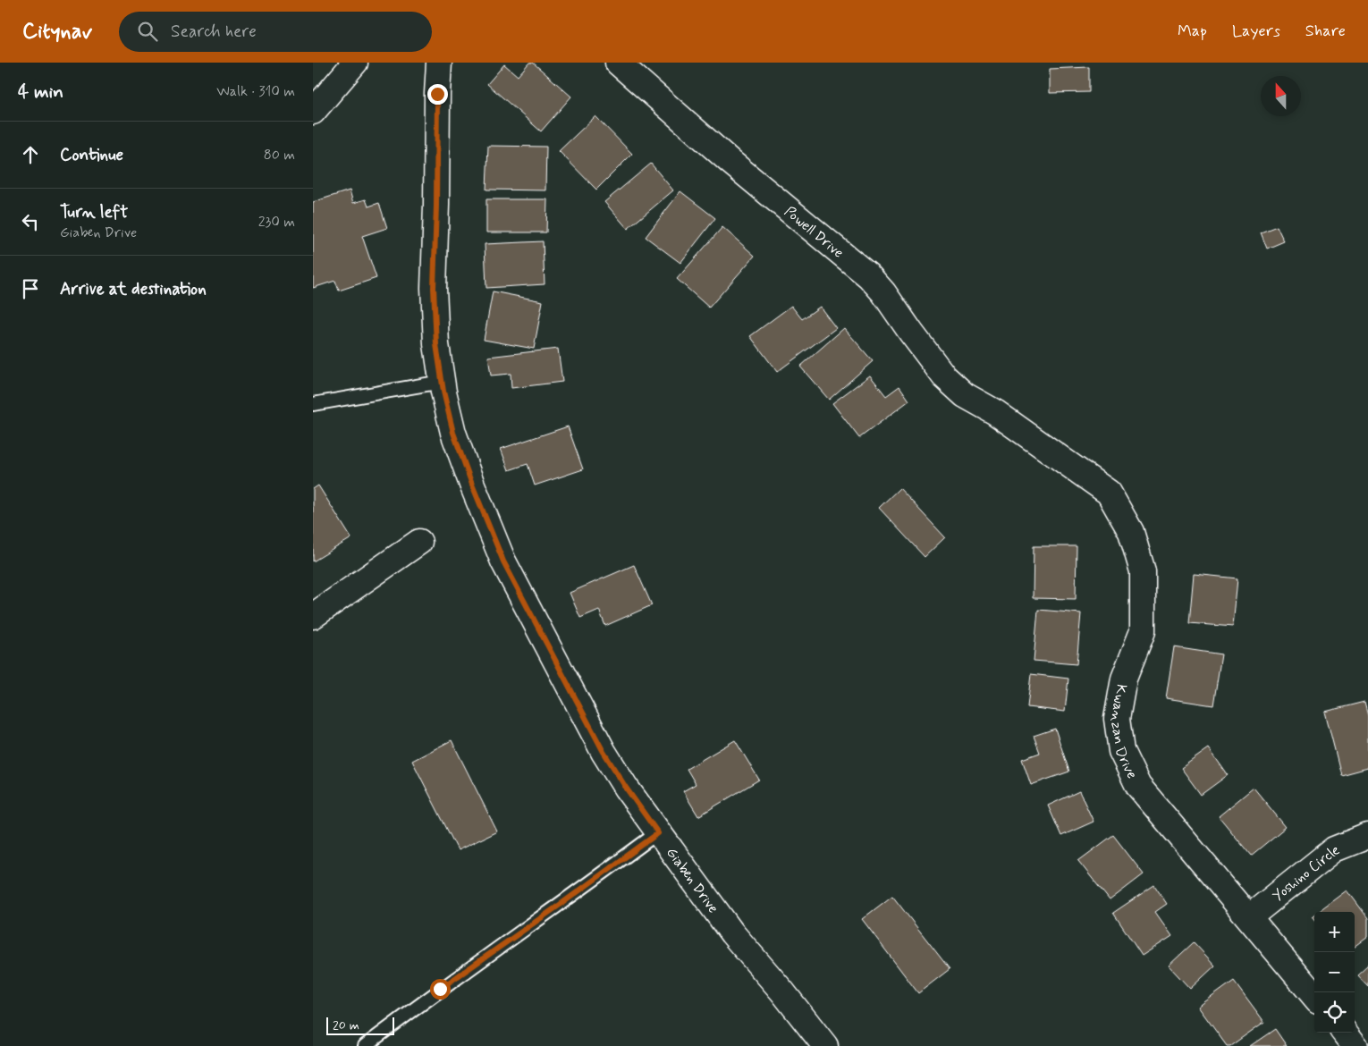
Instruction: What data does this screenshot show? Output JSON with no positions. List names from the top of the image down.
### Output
{
  "streets": {
    "street": [
      "Powell Drive",
      "Kwanzan Drive",
      "Yoshino Circle",
      "Giaben Drive"
    ]
  },
  "crossings": [
    ["Powell Drive", "Kwanzan Drive"],
    ["Kwanzan Drive", "Yoshino Circle"]
  ],
  "scale_bar": "20 m",
  "north": "top",
  "page": {
    "header": "Citynav",
    "search": "Search here",
    "nav": ["Map", "Layers", "Share"],
    "heading": ["4 min", "Walk · 310 m"],
    "list": [
      ["Continue", "80 m"],
      ["Turn left", "Giaben Drive", "230 m"],
      "Arrive at destination"
    ],
    "map_buttons": ["+", "−"],
    "scale": "20 m"
  }
}
